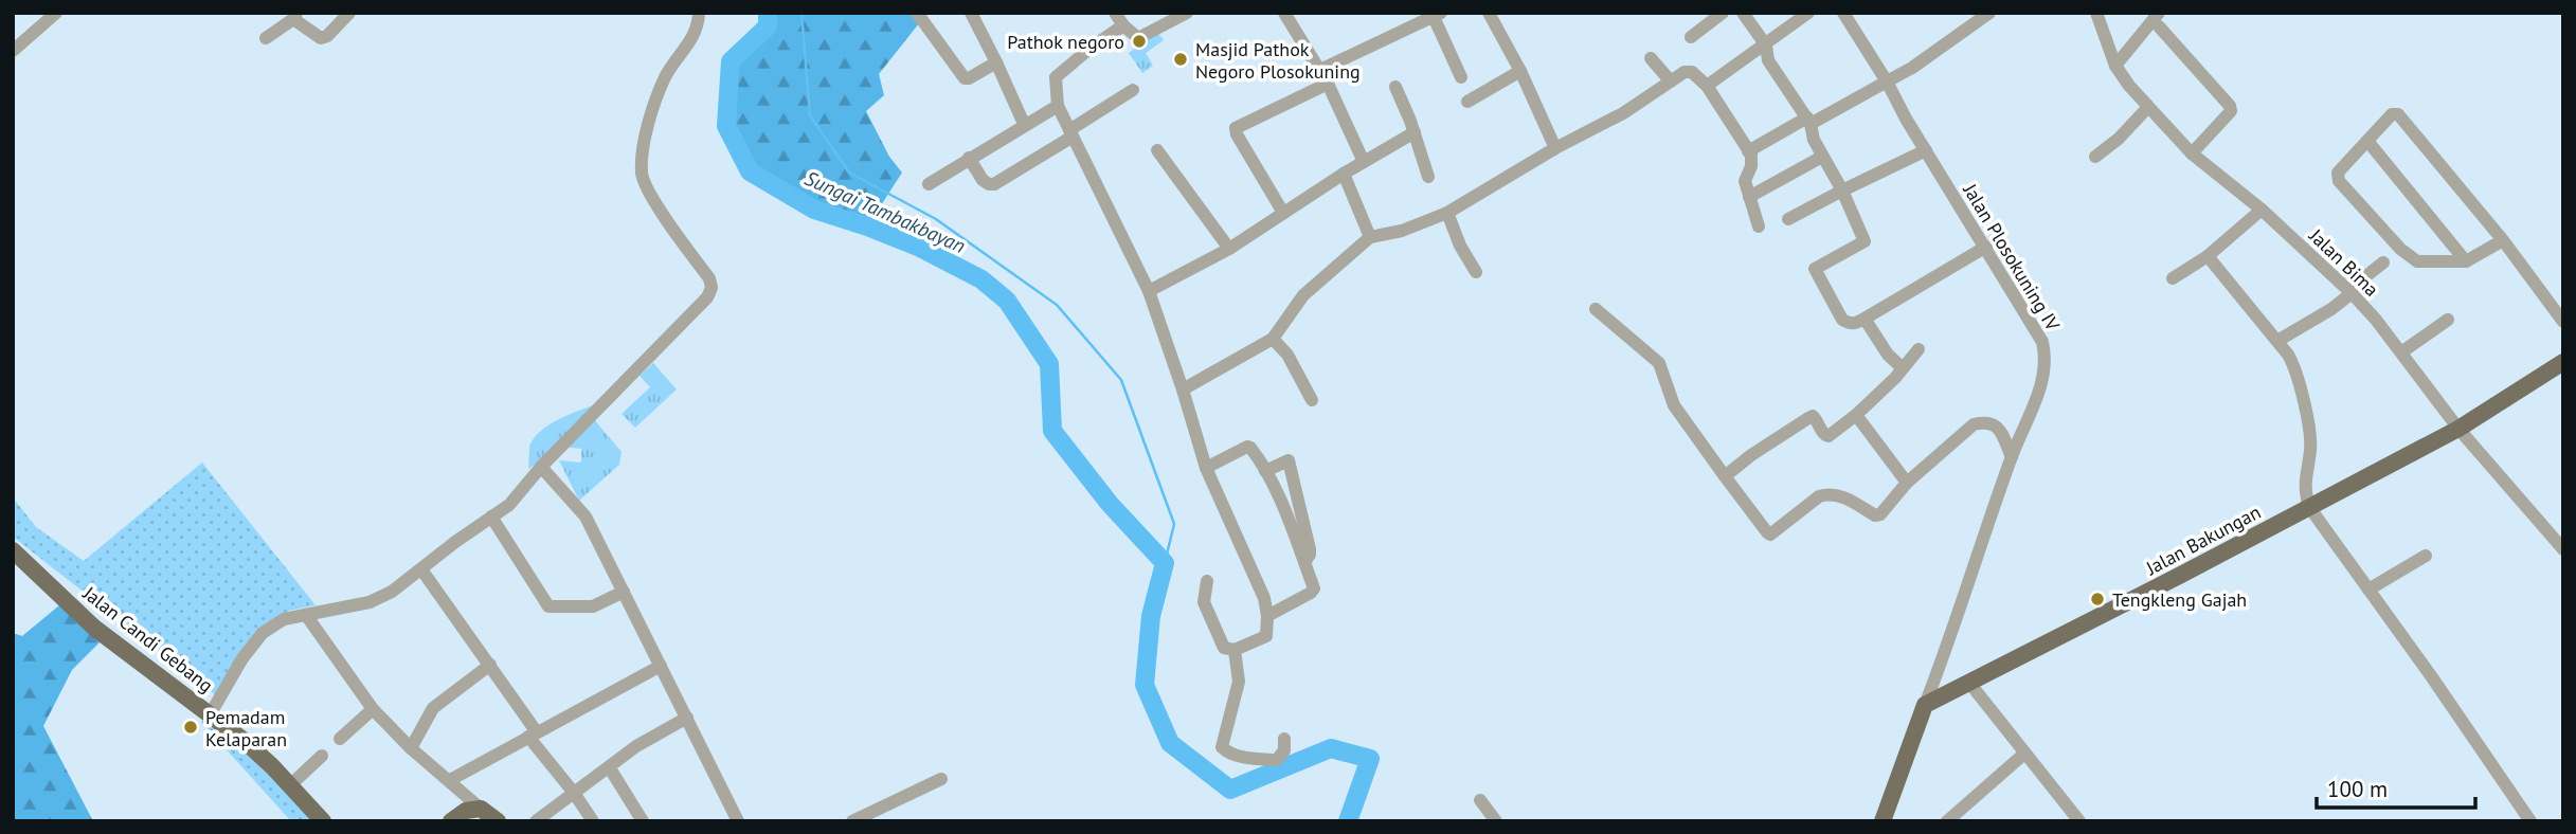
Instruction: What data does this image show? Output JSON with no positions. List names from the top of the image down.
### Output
{
  "streets": {
    "main road": ["Jalan Bakungan", "Jalan Candi Gebang"],
    "street": ["Jalan Plosokuning IV", "Jalan Bima"]
  },
  "crossings": [
    ["Jalan Plosokuning IV", "Jalan Bakungan"],
    ["Jalan Bima", "Jalan Bakungan"]
  ],
  "water": ["Sungai Tambakbayan"],
  "places": [
    "Pathok negoro",
    "Masjid Pathok Negoro Plosokuning",
    "Tengkleng Gajah",
    "Pemadam Kelaparan"
  ],
  "scale_bar": "100 m"
}
